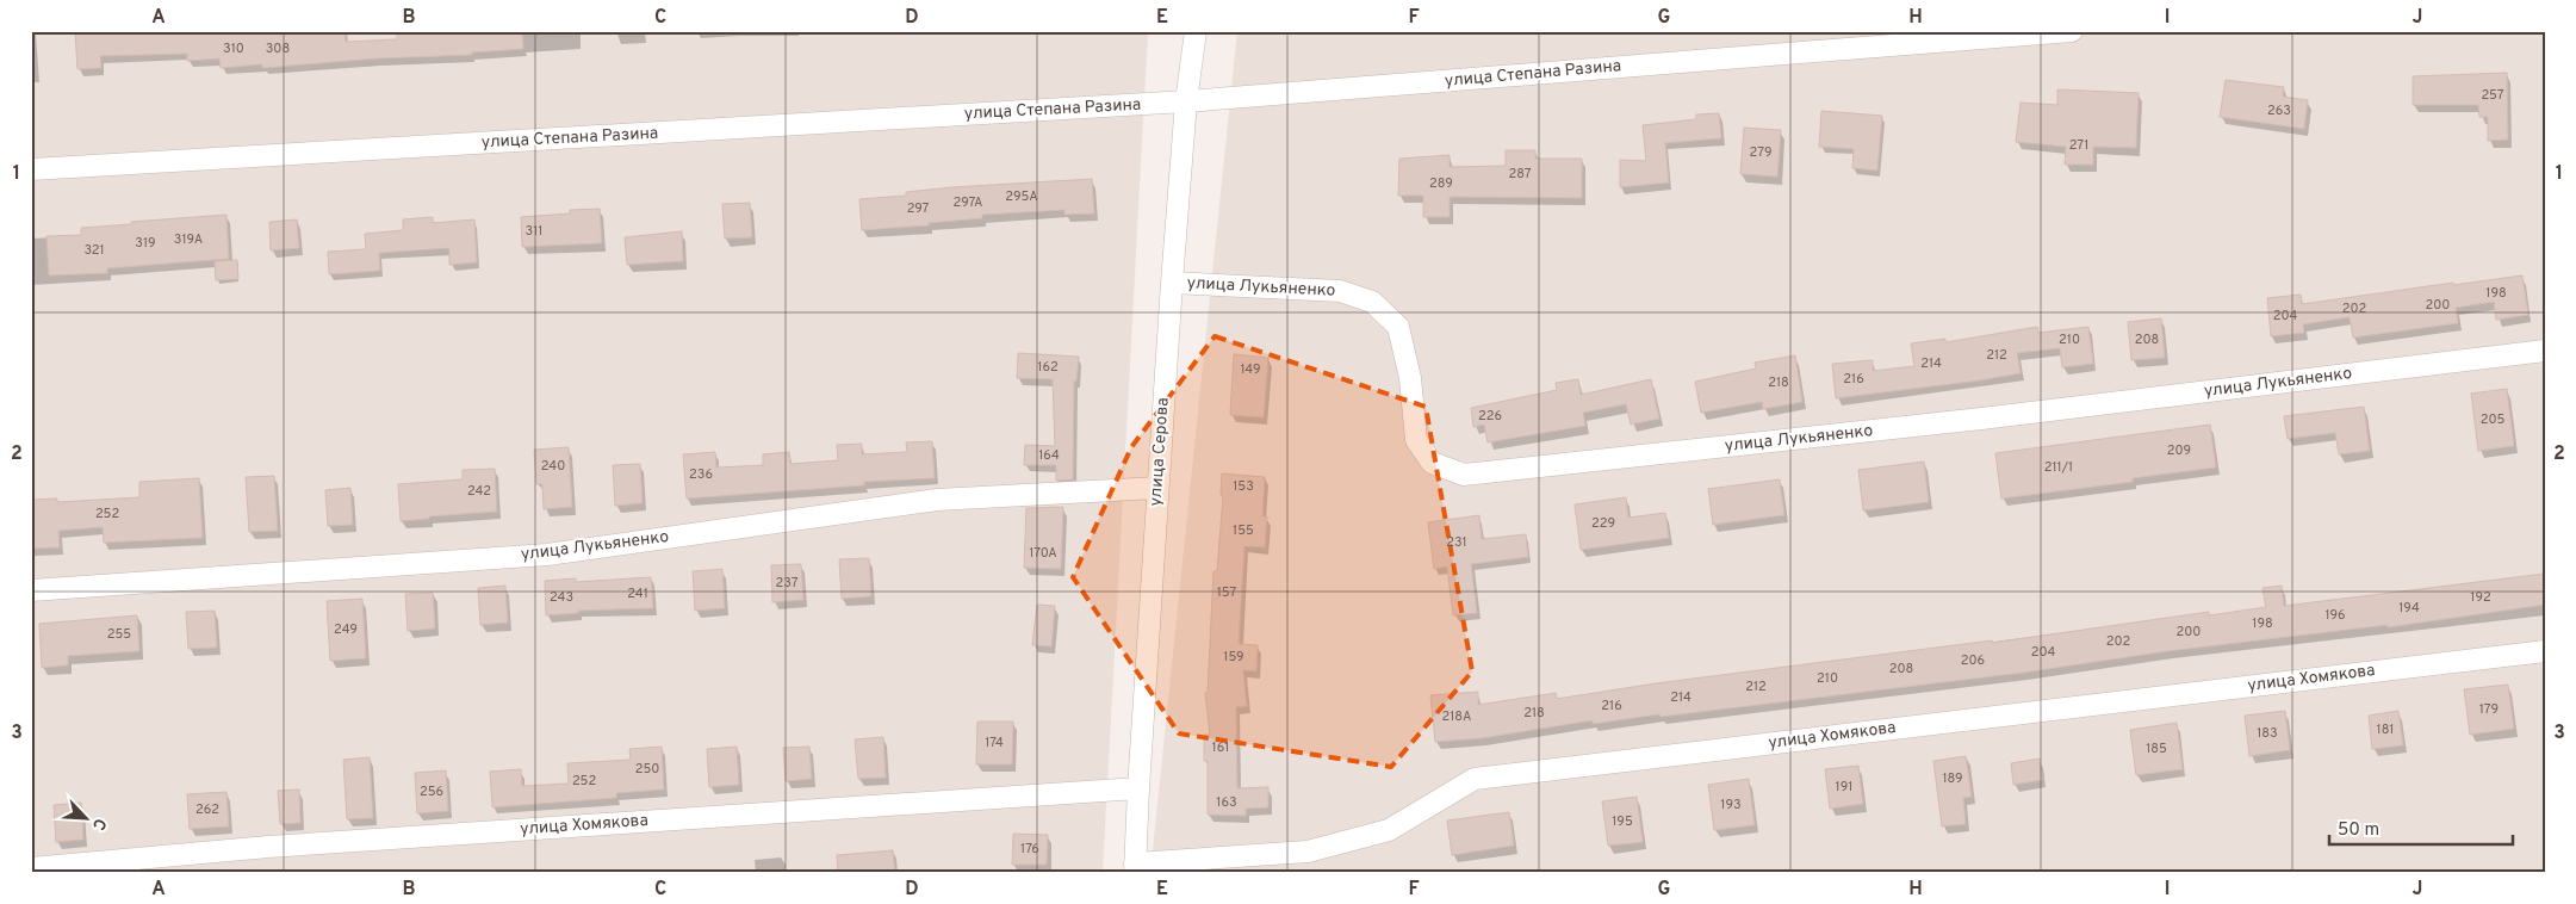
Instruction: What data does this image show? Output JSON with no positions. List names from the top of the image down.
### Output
{
  "streets": {
    "street": [
      "улица Степана Разина",
      "улица Лукьяненко",
      "улица Серова",
      "улица Хомякова"
    ]
  },
  "crossings": [
    ["улица Степана Разина", "улица Серова"],
    ["улица Лукьяненко", "улица Серова"],
    ["улица Серова", "улица Хомякова"]
  ],
  "house_numbers": [
    "310",
    "308",
    "257",
    "263",
    "271",
    "279",
    "287",
    "289",
    "295А",
    "297А",
    "297",
    "311",
    "319А",
    "319",
    "321",
    "198",
    "200",
    "202",
    "204",
    "210",
    "208",
    "212",
    "214",
    "162",
    "149",
    "216",
    "218",
    "226",
    "205",
    "209",
    "164",
    "240",
    "211/1",
    "236",
    "153",
    "242",
    "252",
    "229",
    "155",
    "231",
    "170А",
    "237",
    "157",
    "241",
    "243",
    "192",
    "194",
    "196",
    "198",
    "249",
    "200",
    "255",
    "202",
    "204",
    "159",
    "206",
    "208",
    "210",
    "212",
    "214",
    "216",
    "179",
    "218",
    "218А",
    "181",
    "183",
    "174",
    "161",
    "185",
    "250",
    "189",
    "252",
    "191",
    "256",
    "163",
    "193",
    "262",
    "195",
    "176"
  ],
  "scale_bar": "50 m",
  "north": "bottom right",
  "grid": {
    "columns": [
      "A",
      "B",
      "C",
      "D",
      "E",
      "F",
      "G",
      "H",
      "I",
      "J"
    ],
    "rows": ["1", "2", "3"]
  }
}
